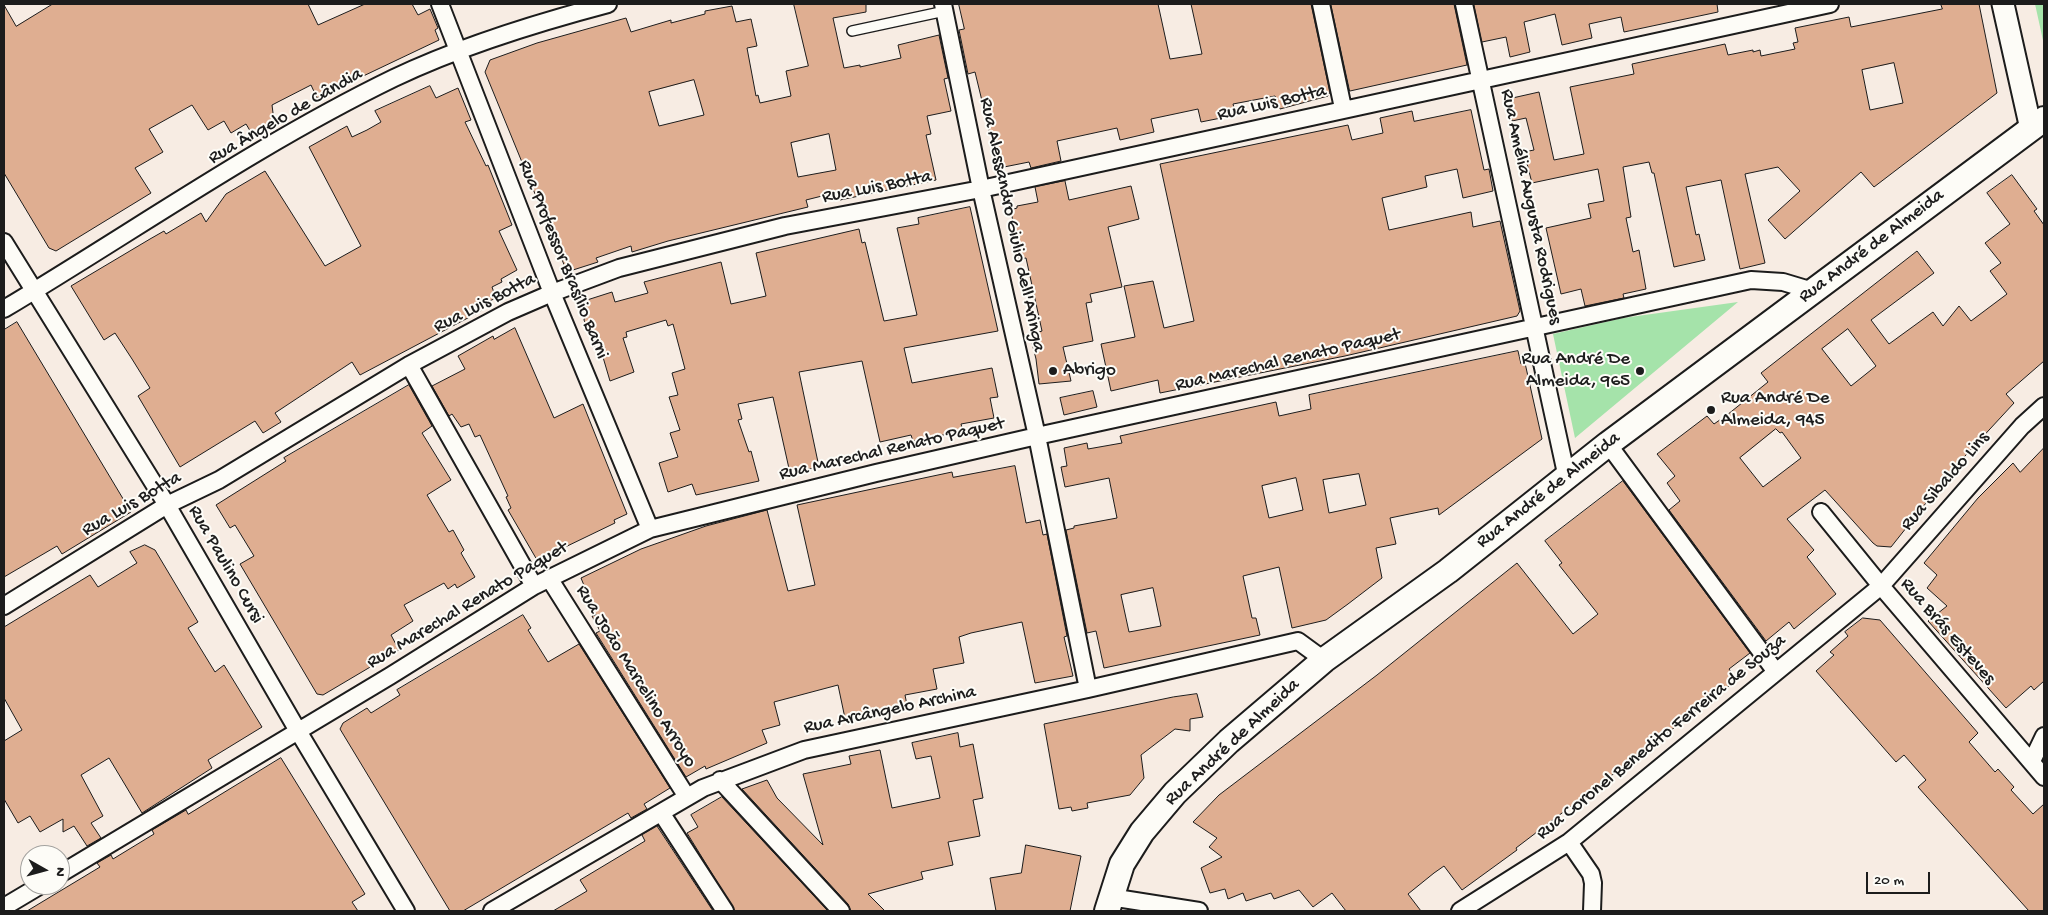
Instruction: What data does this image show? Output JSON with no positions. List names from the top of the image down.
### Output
{
  "streets": {
    "main road": ["Rua André de Almeida"],
    "street": [
      "Rua Luis Botta",
      "Rua Ângelo de Cândia",
      "Rua Amélia Augusta Rodrigues",
      "Rua Alessandro Giulio dell'Aringa",
      "Rua Professor Brasílio Barni",
      "Rua Marechal Renato Paquet",
      "Rua Sibaldo Lins",
      "Rua Paulino Cursi",
      "Rua Brás Esteves",
      "Rua João Marcelino Arroyo",
      "Rua Arcângelo Archina",
      "Rua Coronel Benedito Ferreira de Souza"
    ]
  },
  "crossings": [
    ["Rua Luis Botta", "Rua Amélia Augusta Rodrigues"],
    ["Rua Luis Botta", "Rua Alessandro Giulio dell'Aringa"],
    ["Rua Luis Botta", "Rua Professor Brasílio Barni"],
    ["Rua Luis Botta", "Rua Paulino Cursi"],
    ["Rua Ângelo de Cândia", "Rua Professor Brasílio Barni"],
    ["Rua Ângelo de Cândia", "Rua Paulino Cursi"],
    ["Rua Amélia Augusta Rodrigues", "Rua André de Almeida"],
    ["Rua Amélia Augusta Rodrigues", "Rua Marechal Renato Paquet"],
    ["Rua Alessandro Giulio dell'Aringa", "Rua Marechal Renato Paquet"],
    ["Rua Alessandro Giulio dell'Aringa", "Rua Arcângelo Archina"],
    ["Rua André de Almeida", "Rua Marechal Renato Paquet"],
    ["Rua André de Almeida", "Rua Arcângelo Archina"],
    ["Rua Professor Brasílio Barni", "Rua Marechal Renato Paquet"],
    ["Rua Marechal Renato Paquet", "Rua Paulino Cursi"],
    ["Rua Marechal Renato Paquet", "Rua João Marcelino Arroyo"],
    ["Rua Sibaldo Lins", "Rua Brás Esteves"],
    ["Rua Sibaldo Lins", "Rua Coronel Benedito Ferreira de Souza"],
    ["Rua Brás Esteves", "Rua Coronel Benedito Ferreira de Souza"],
    ["Rua João Marcelino Arroyo", "Rua Arcângelo Archina"]
  ],
  "places": ["Abrigo", "Rua André De Almeida, 965", "Rua André De Almeida, 945"],
  "scale_bar": "20 m",
  "north": "right"
}
